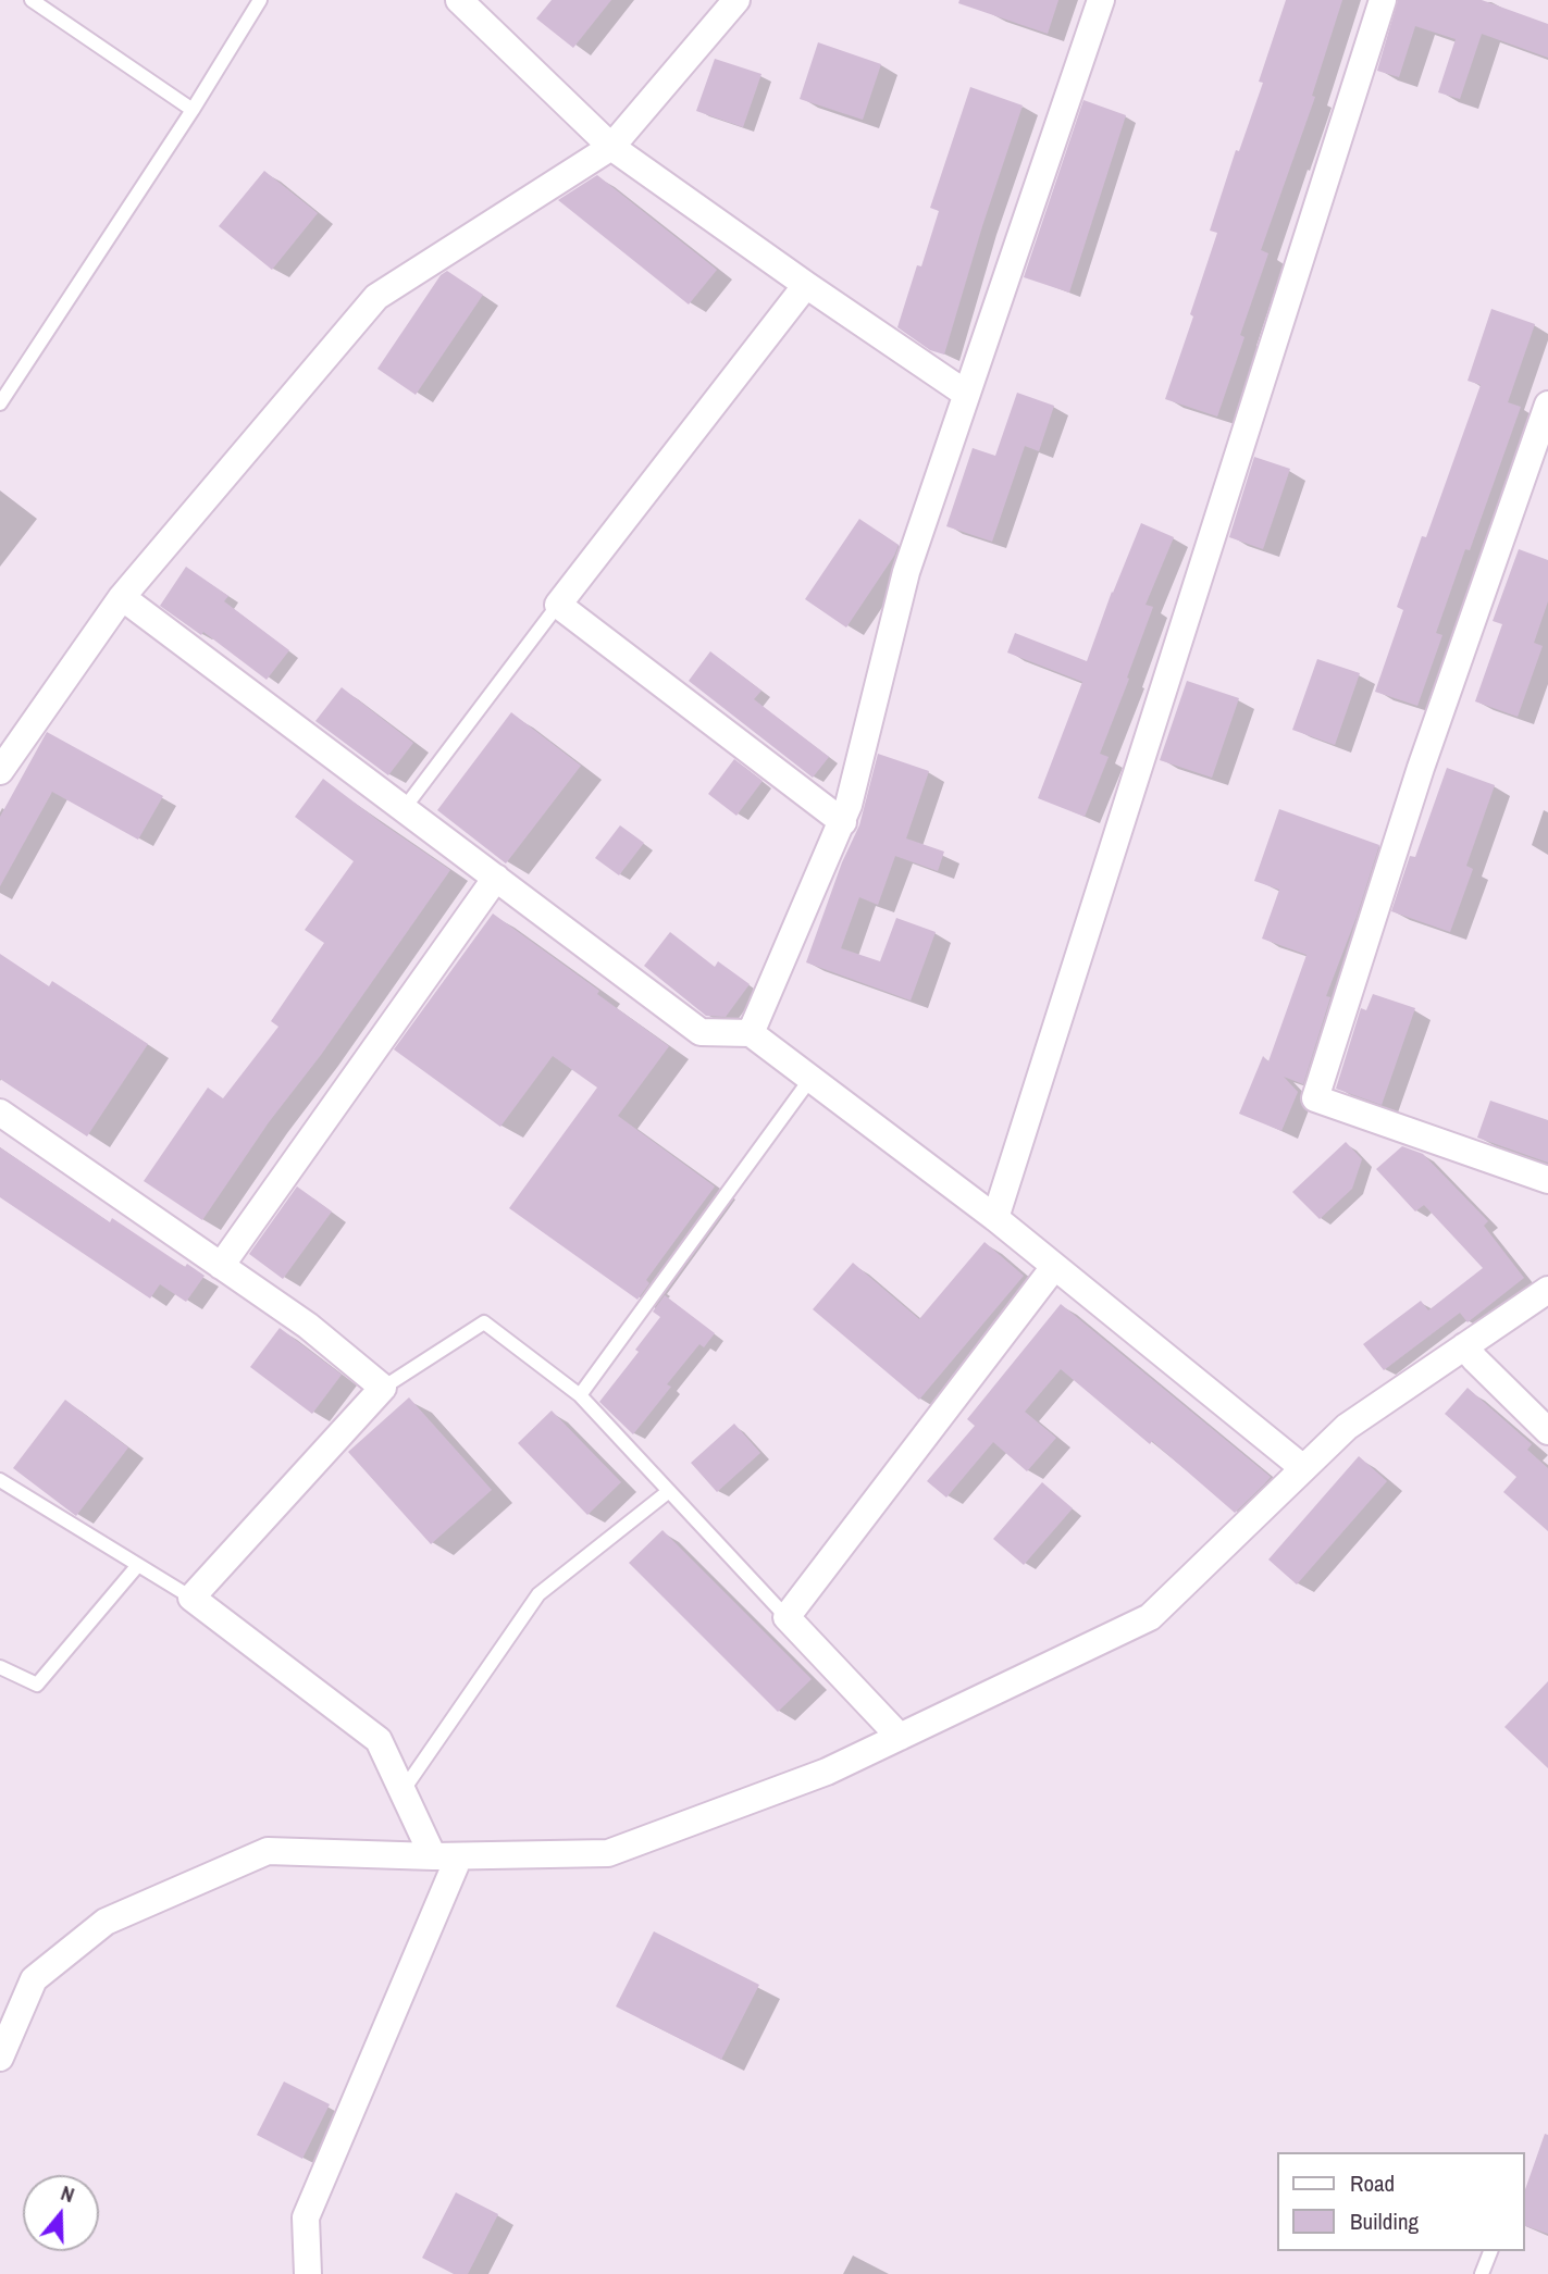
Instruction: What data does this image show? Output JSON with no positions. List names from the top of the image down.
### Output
{
  "legend": ["Road", "Building"],
  "north": "top"
}
